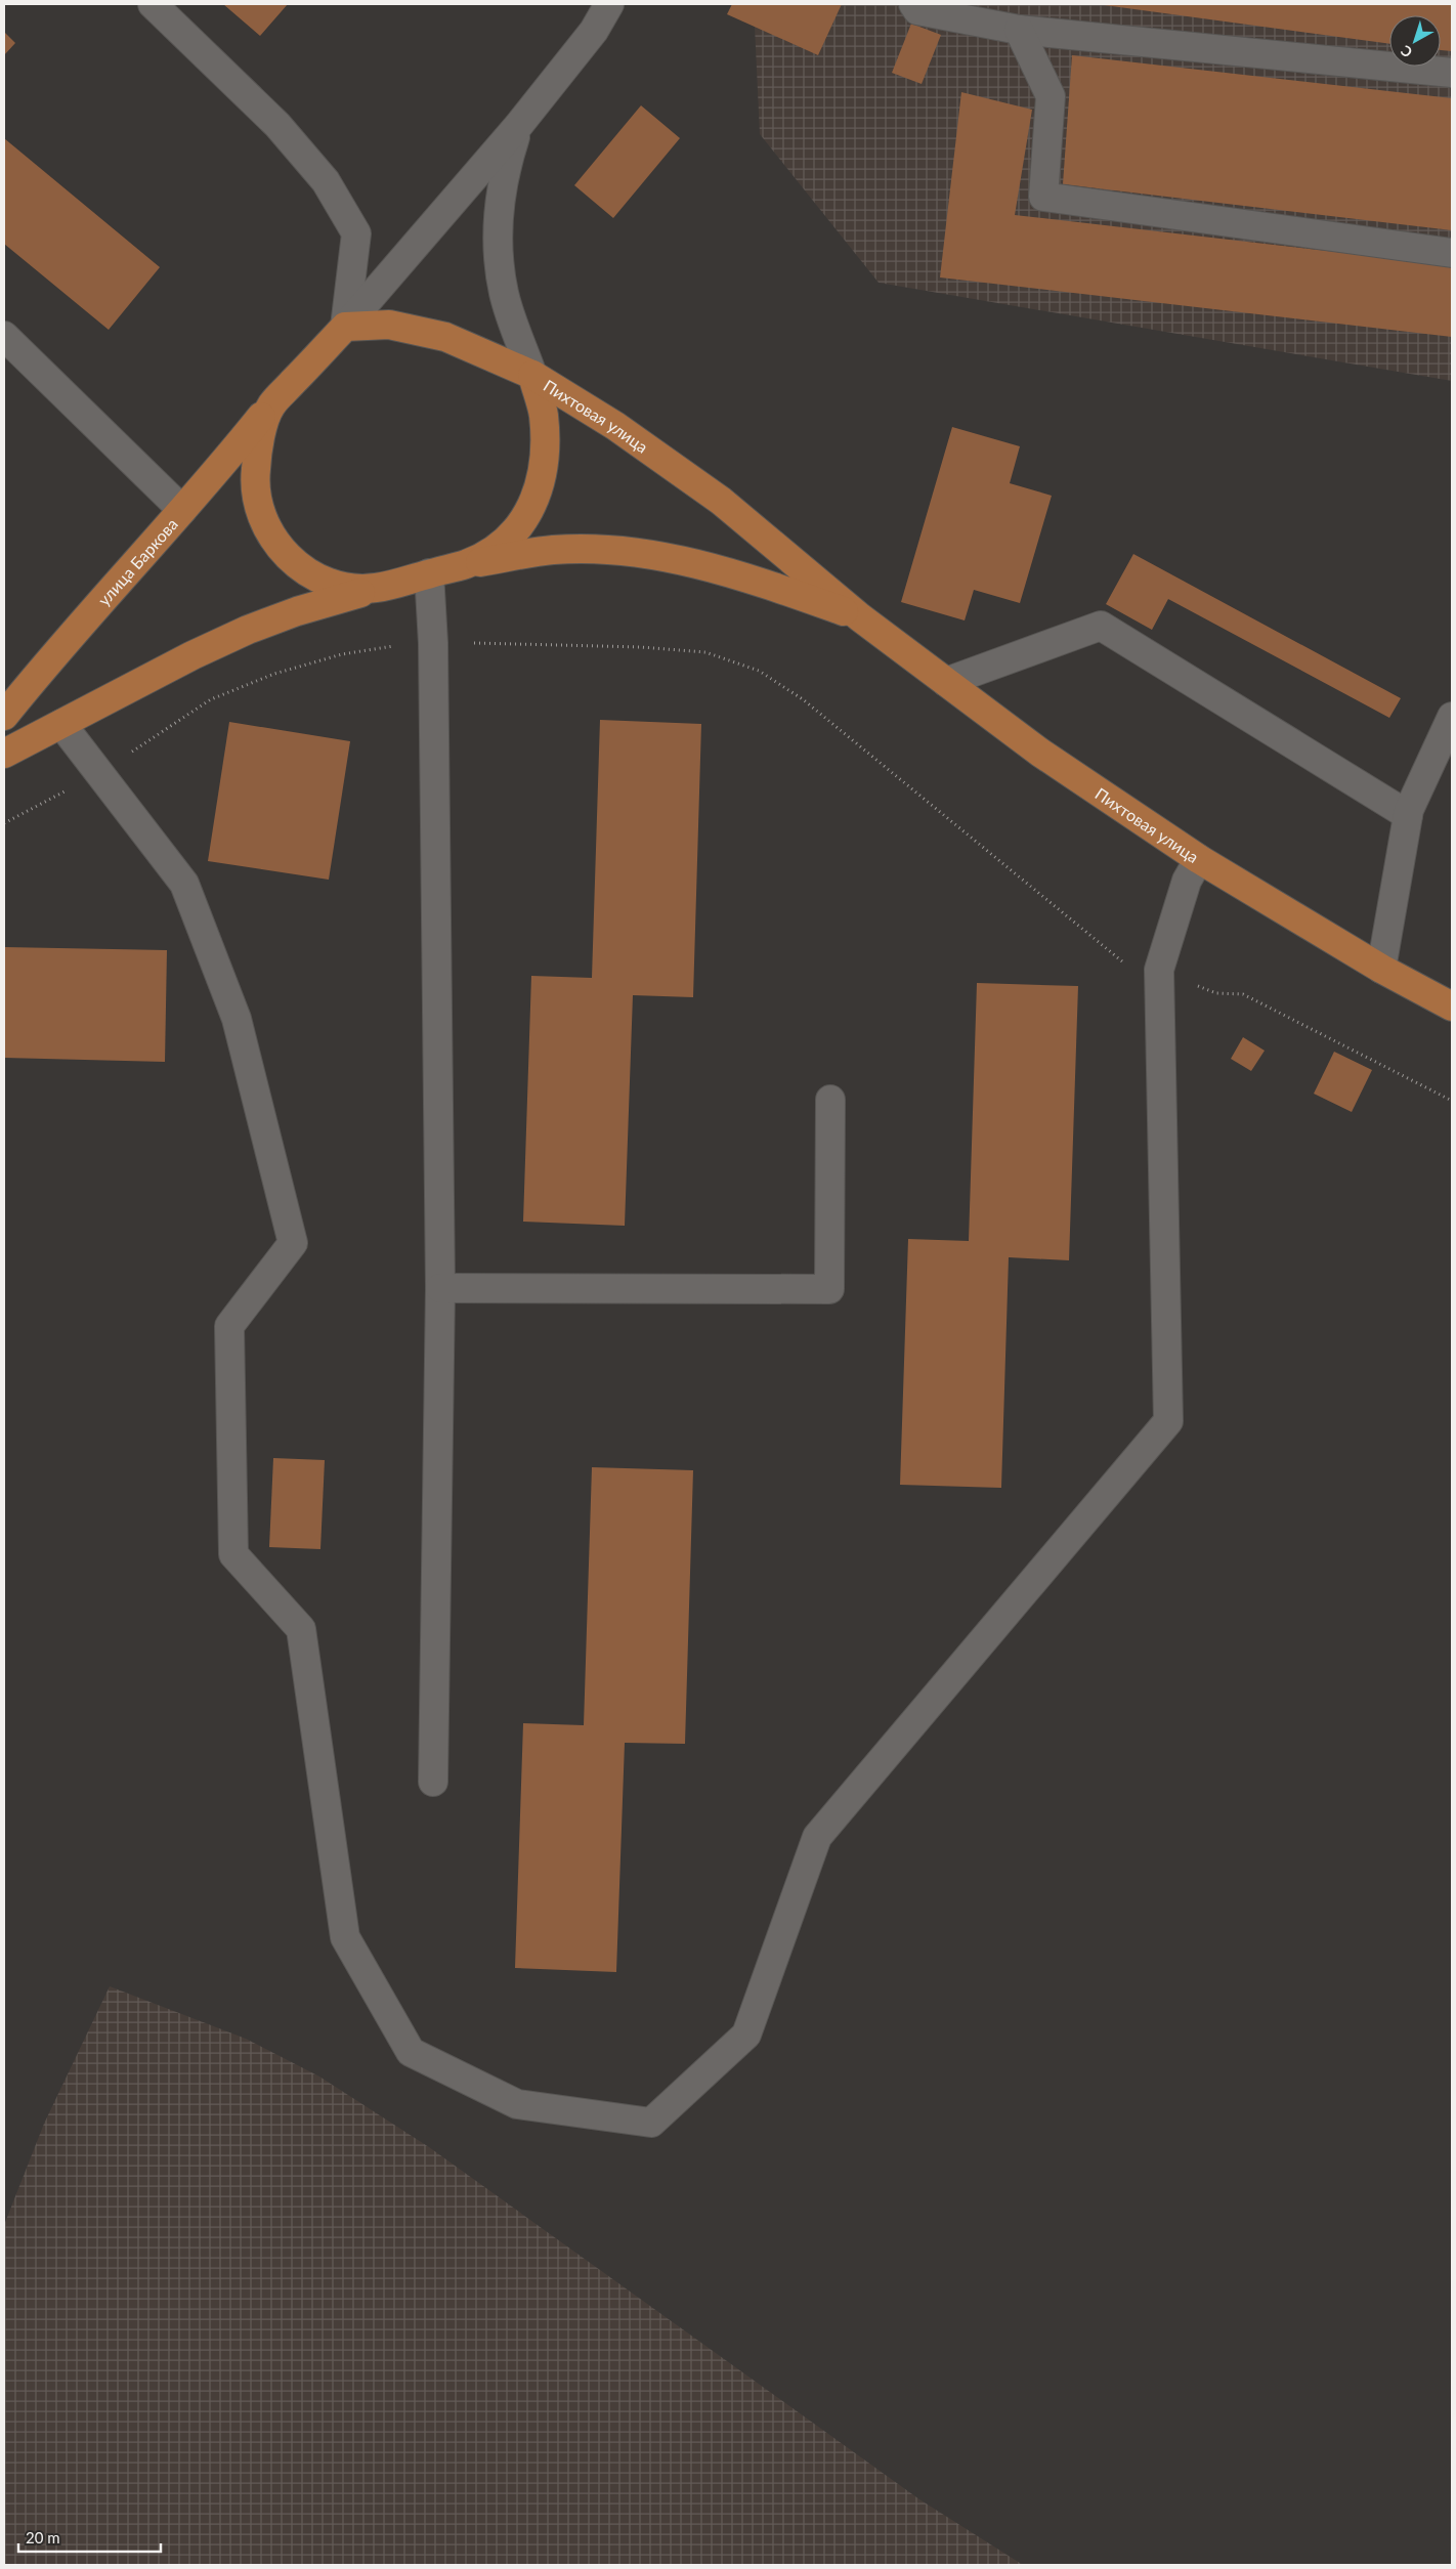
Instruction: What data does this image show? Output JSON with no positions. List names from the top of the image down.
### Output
{
  "streets": {
    "main road": ["Пихтовая улица", "улица Баркова"]
  },
  "crossings": [
    ["Пихтовая улица", "улица Баркова"]
  ],
  "scale_bar": "20 m",
  "north": "bottom left"
}
